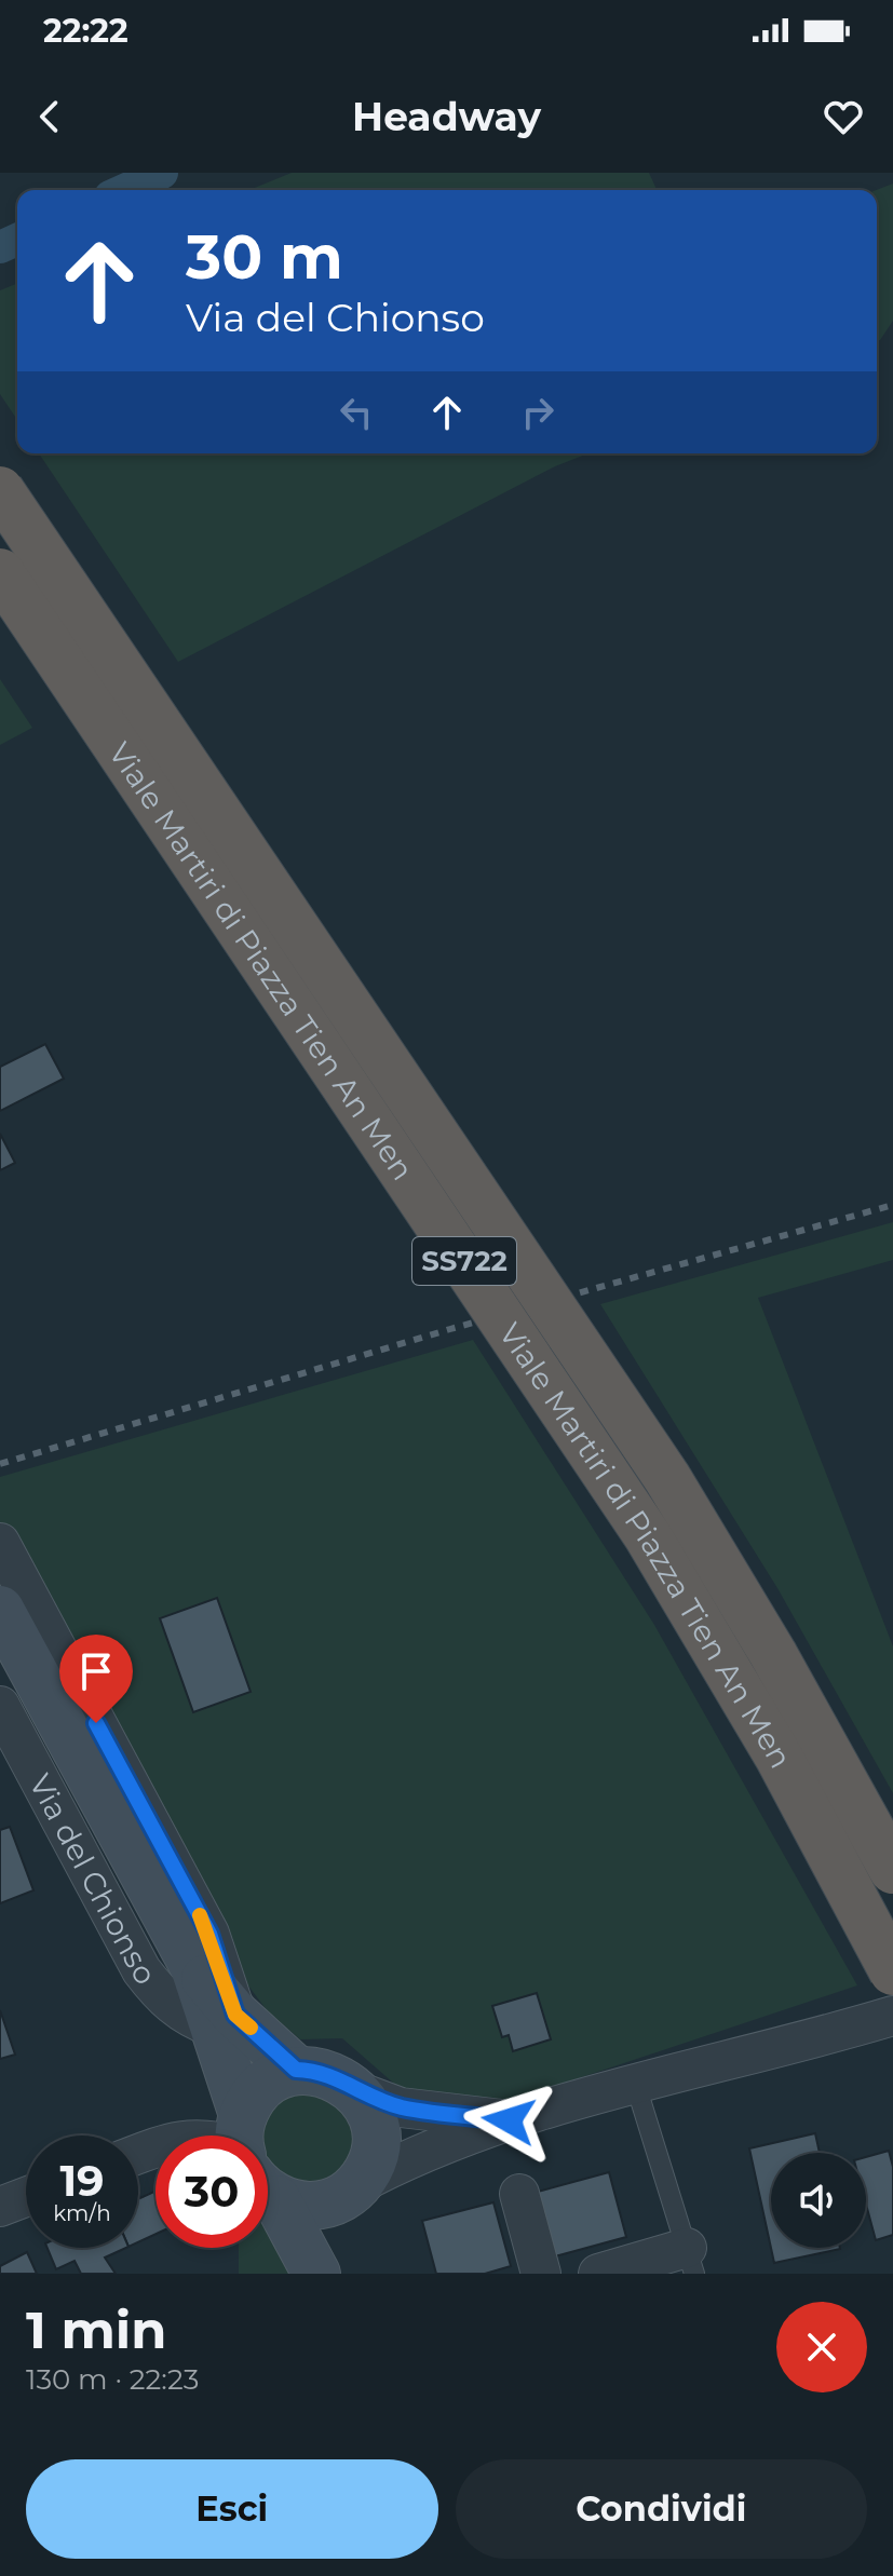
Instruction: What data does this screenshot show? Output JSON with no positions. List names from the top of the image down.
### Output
{
  "streets": {
    "highway": ["Viale Martiri di Piazza Tien An Men", "SS722"],
    "main road": ["Via del Chionso"]
  },
  "page": {
    "status": "22:22",
    "header": "Headway",
    "turn": ["30 m", "Via del Chionso"],
    "speed": "19 km/h",
    "limit": "30",
    "heading": ["1 min", "130 m · 22:23"],
    "buttons": ["Esci", "Condividi"]
  }
}
